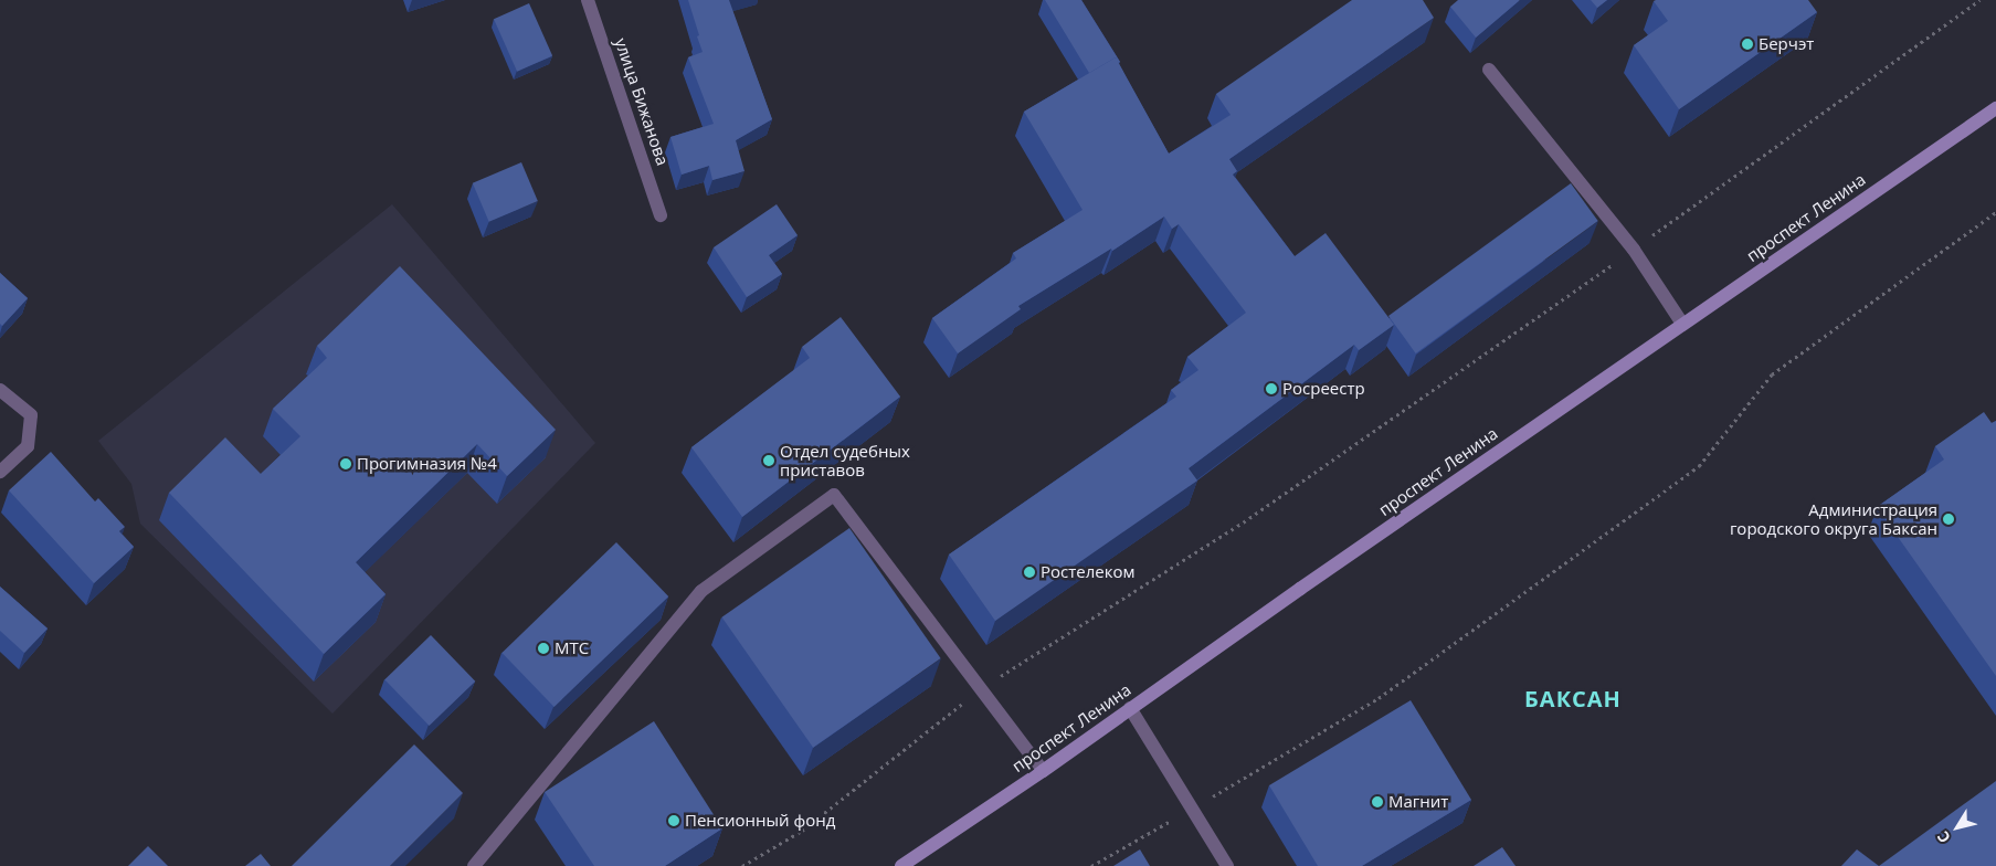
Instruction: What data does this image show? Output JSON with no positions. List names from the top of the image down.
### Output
{
  "streets": {
    "main road": ["проспект Ленина"],
    "street": ["улица Бижанова"]
  },
  "districts": ["БАКСАН"],
  "places": [
    "Берчэт",
    "Росреестр",
    "Отдел судебных приставов",
    "Прогимназия №4",
    "Администрация городского округа Баксан",
    "Ростелеком",
    "МТС",
    "Магнит",
    "Пенсионный фонд"
  ],
  "north": "bottom left"
}
